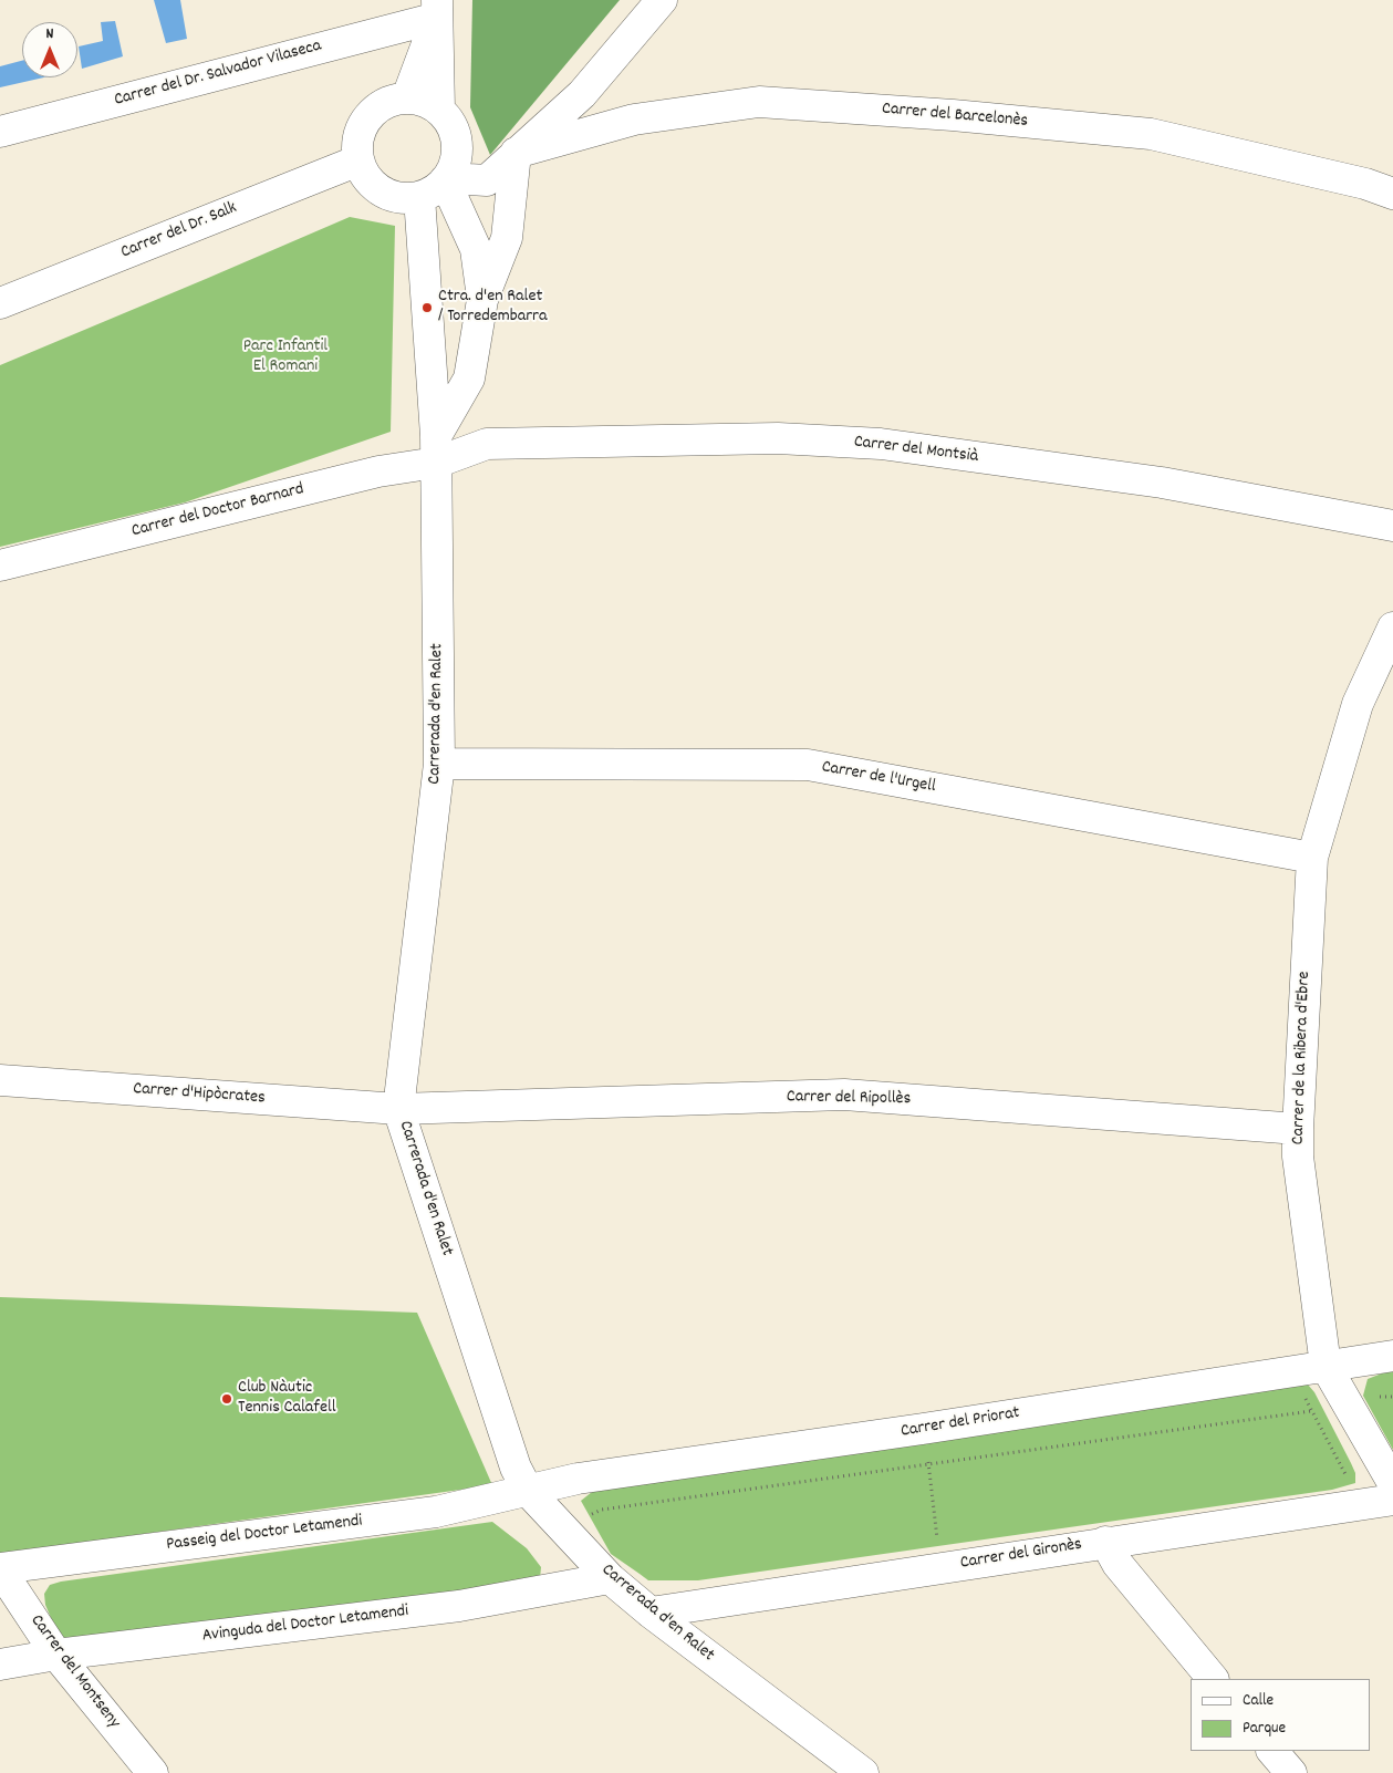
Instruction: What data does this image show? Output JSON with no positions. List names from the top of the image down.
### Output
{
  "streets": {
    "street": [
      "Carrer del Dr. Salvador Vilaseca",
      "Carrer del Barcelonès",
      "Carrer del Dr. Salk",
      "Carrer del Montsià",
      "Carrer del Doctor Barnard",
      "Carrerada d'en Ralet",
      "Carrer de l'Urgell",
      "Carrer de la Ribera d'Ebre",
      "Carrer d'Hipòcrates",
      "Carrer del Ripollès",
      "Carrer del Priorat",
      "Passeig del Doctor Letamendi",
      "Carrer del Gironès",
      "Avinguda del Doctor Letamendi",
      "Carrer del Montseny"
    ]
  },
  "crossings": [
    ["Carrer del Dr. Salk", "Carrerada d'en Ralet"],
    ["Carrer del Montsià", "Carrer del Doctor Barnard"],
    ["Carrer del Montsià", "Carrerada d'en Ralet"],
    ["Carrer del Doctor Barnard", "Carrerada d'en Ralet"],
    ["Carrerada d'en Ralet", "Carrer de l'Urgell"],
    ["Carrerada d'en Ralet", "Carrer d'Hipòcrates"],
    ["Carrerada d'en Ralet", "Carrer del Ripollès"],
    ["Carrerada d'en Ralet", "Carrer del Priorat"],
    ["Carrerada d'en Ralet", "Passeig del Doctor Letamendi"],
    ["Carrerada d'en Ralet", "Carrer del Gironès"],
    ["Carrerada d'en Ralet", "Avinguda del Doctor Letamendi"],
    ["Carrer de l'Urgell", "Carrer de la Ribera d'Ebre"],
    ["Carrer de la Ribera d'Ebre", "Carrer del Ripollès"],
    ["Carrer de la Ribera d'Ebre", "Carrer del Priorat"],
    ["Carrer d'Hipòcrates", "Carrer del Ripollès"],
    ["Carrer del Priorat", "Passeig del Doctor Letamendi"],
    ["Passeig del Doctor Letamendi", "Carrer del Montseny"],
    ["Avinguda del Doctor Letamendi", "Carrer del Montseny"]
  ],
  "parks": ["Parc Infantil El Romani"],
  "places": ["Ctra. d'en Ralet / Torredembarra", "Club Nàutic Tennis Calafell"],
  "legend": ["Calle", "Parque"],
  "north": "top"
}
